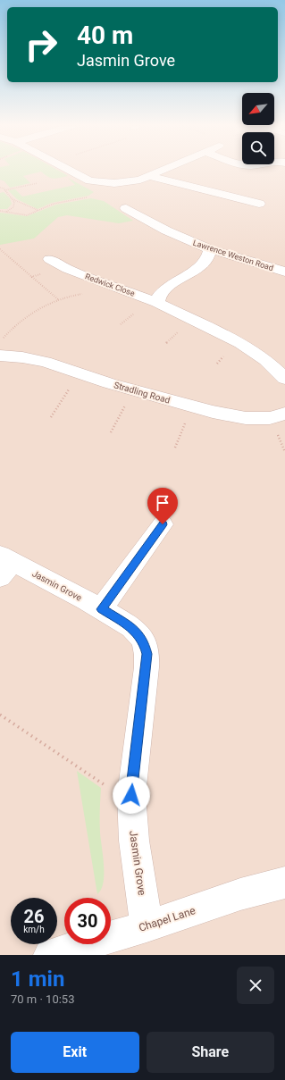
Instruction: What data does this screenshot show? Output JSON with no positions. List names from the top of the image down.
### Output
{
  "streets": {
    "street": [
      "Lawrence Weston Road",
      "Redwick Close",
      "Stradling Road",
      "Jasmin Grove",
      "Chapel Lane"
    ]
  },
  "crossings": [
    ["Jasmin Grove", "Chapel Lane"]
  ],
  "north": "bottom left",
  "page": {
    "turn": ["40 m", "Jasmin Grove"],
    "speed": "26 km/h",
    "limit": "30",
    "heading": ["1 min", "70 m · 10:53"],
    "buttons": ["Exit", "Share"]
  }
}
